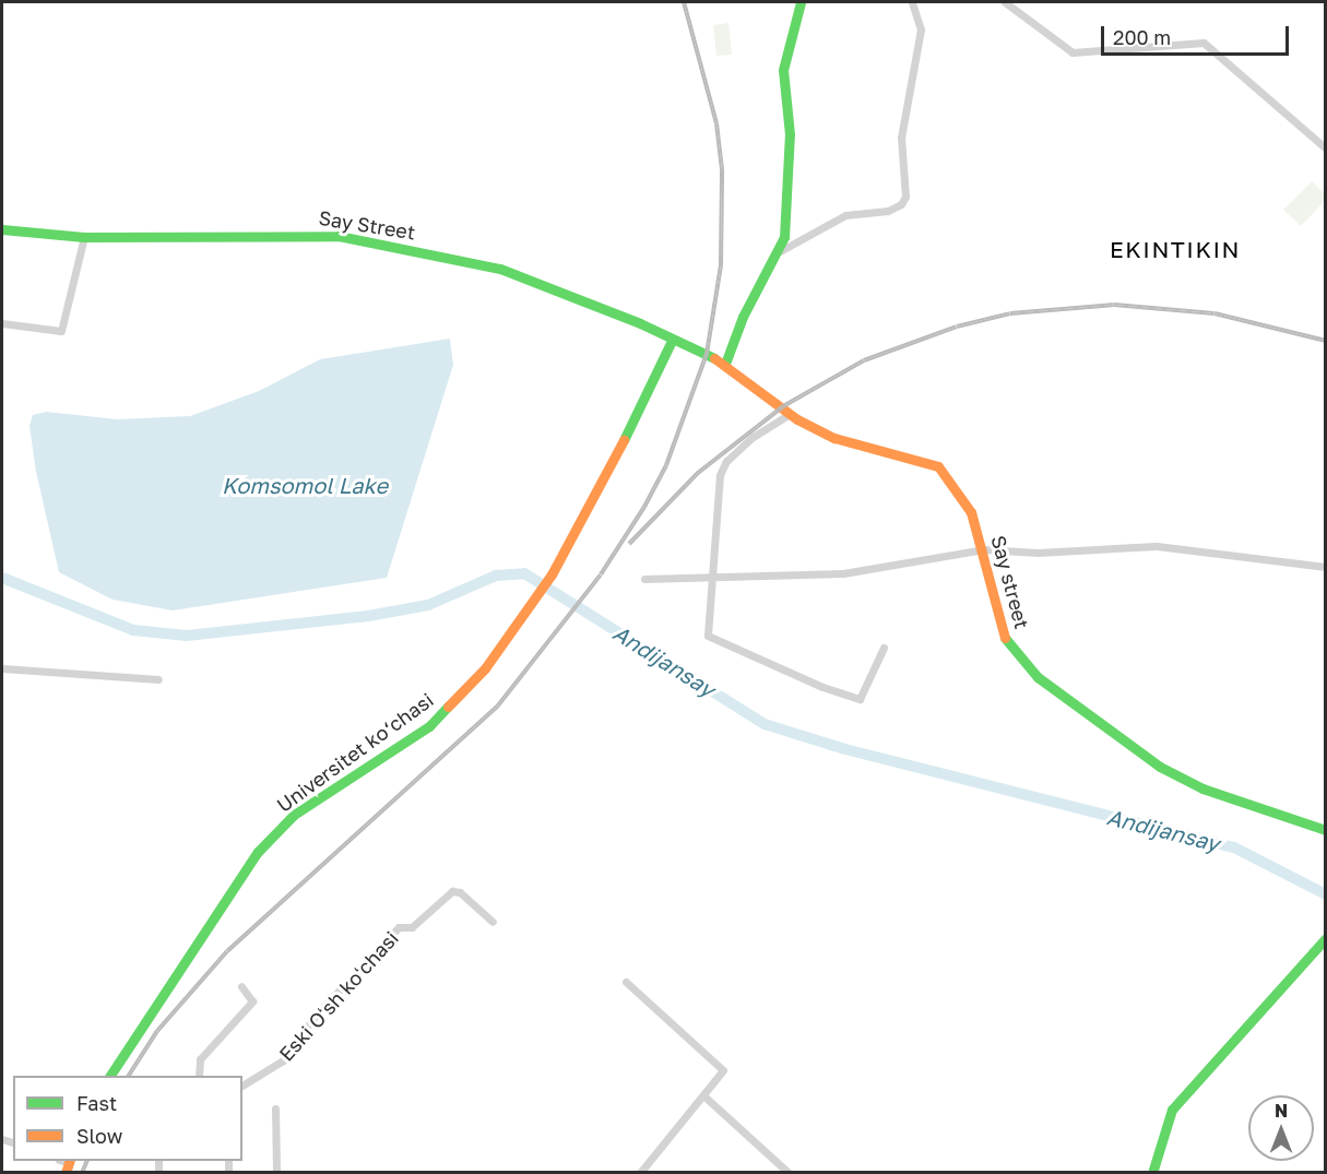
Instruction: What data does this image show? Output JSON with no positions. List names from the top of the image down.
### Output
{
  "streets": {
    "main road": ["Say Street", "Say street", "Universitet kо‘chasi"],
    "street": ["Eski Oʻsh koʻchasi"]
  },
  "crossings": [
    ["Say Street", "Say street"],
    ["Say Street", "Universitet kо‘chasi"],
    ["Say street", "Universitet kо‘chasi"]
  ],
  "districts": ["EKINTIKIN"],
  "water": ["Komsomol Lake", "Andijansay"],
  "legend": ["Fast", "Slow"],
  "scale_bar": "200 m",
  "north": "top"
}
